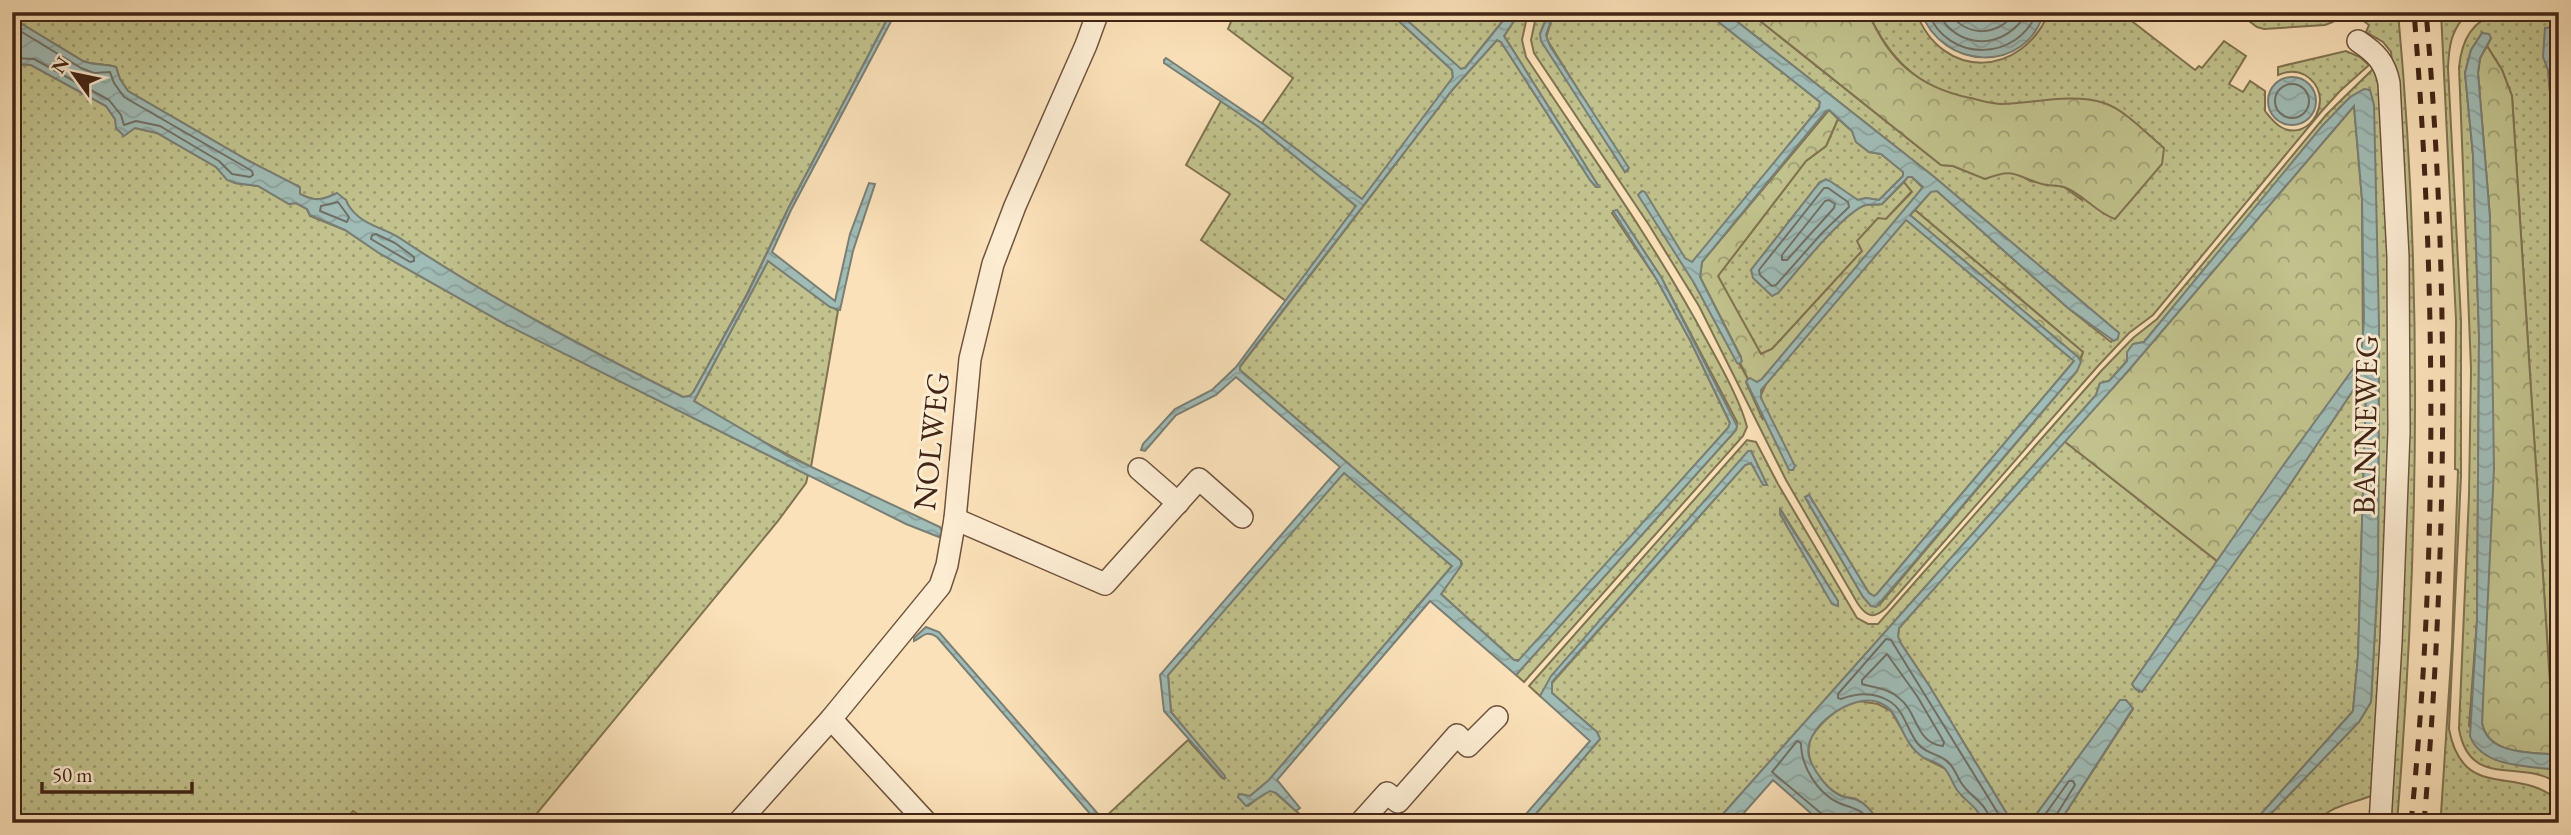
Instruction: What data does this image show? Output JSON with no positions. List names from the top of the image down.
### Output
{
  "streets": {
    "street": ["BANNEWEG", "NOLWEG"]
  },
  "scale_bar": "50 m",
  "north": "top left"
}
